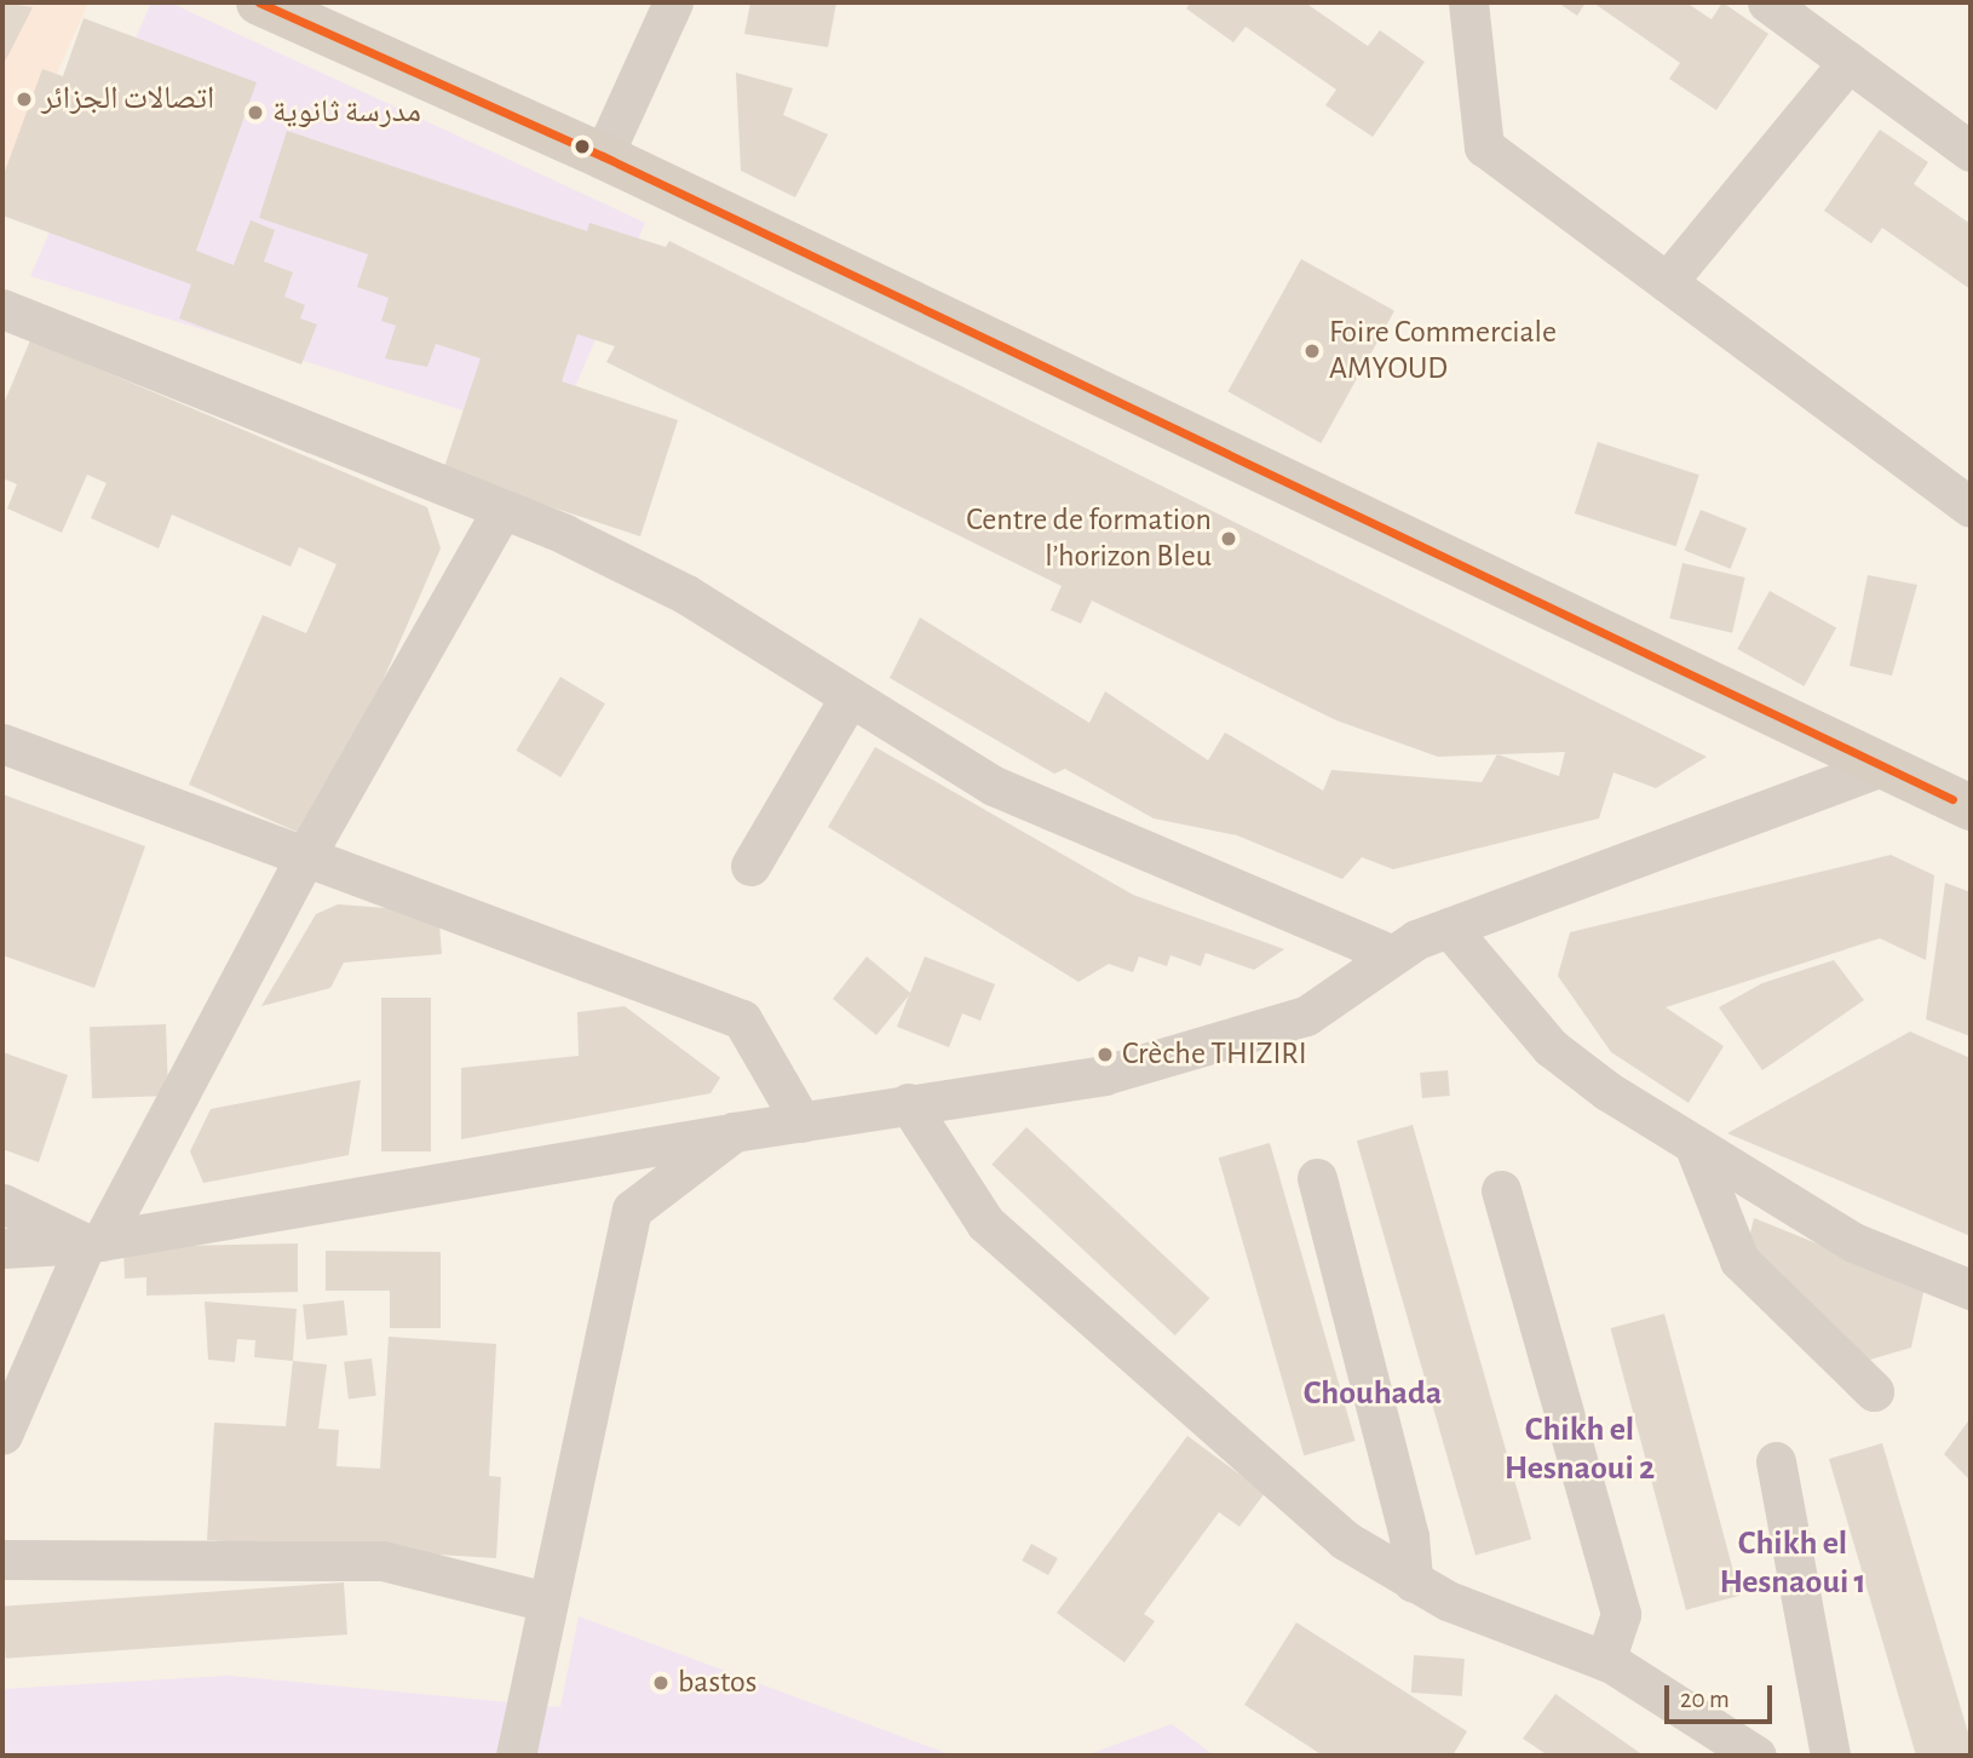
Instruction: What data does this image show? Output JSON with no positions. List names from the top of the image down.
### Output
{
  "districts": ["Chouhada", "Chikh el Hesnaoui 2", "Chikh el Hesnaoui 1"],
  "places": [
    "اتصالات الجزائر",
    "مدرسة ثانوية",
    "Foire Commerciale AMYOUD",
    "Centre de formation l’horizon Bleu",
    "Crèche THIZIRI",
    "bastos"
  ],
  "scale_bar": "20 m"
}
